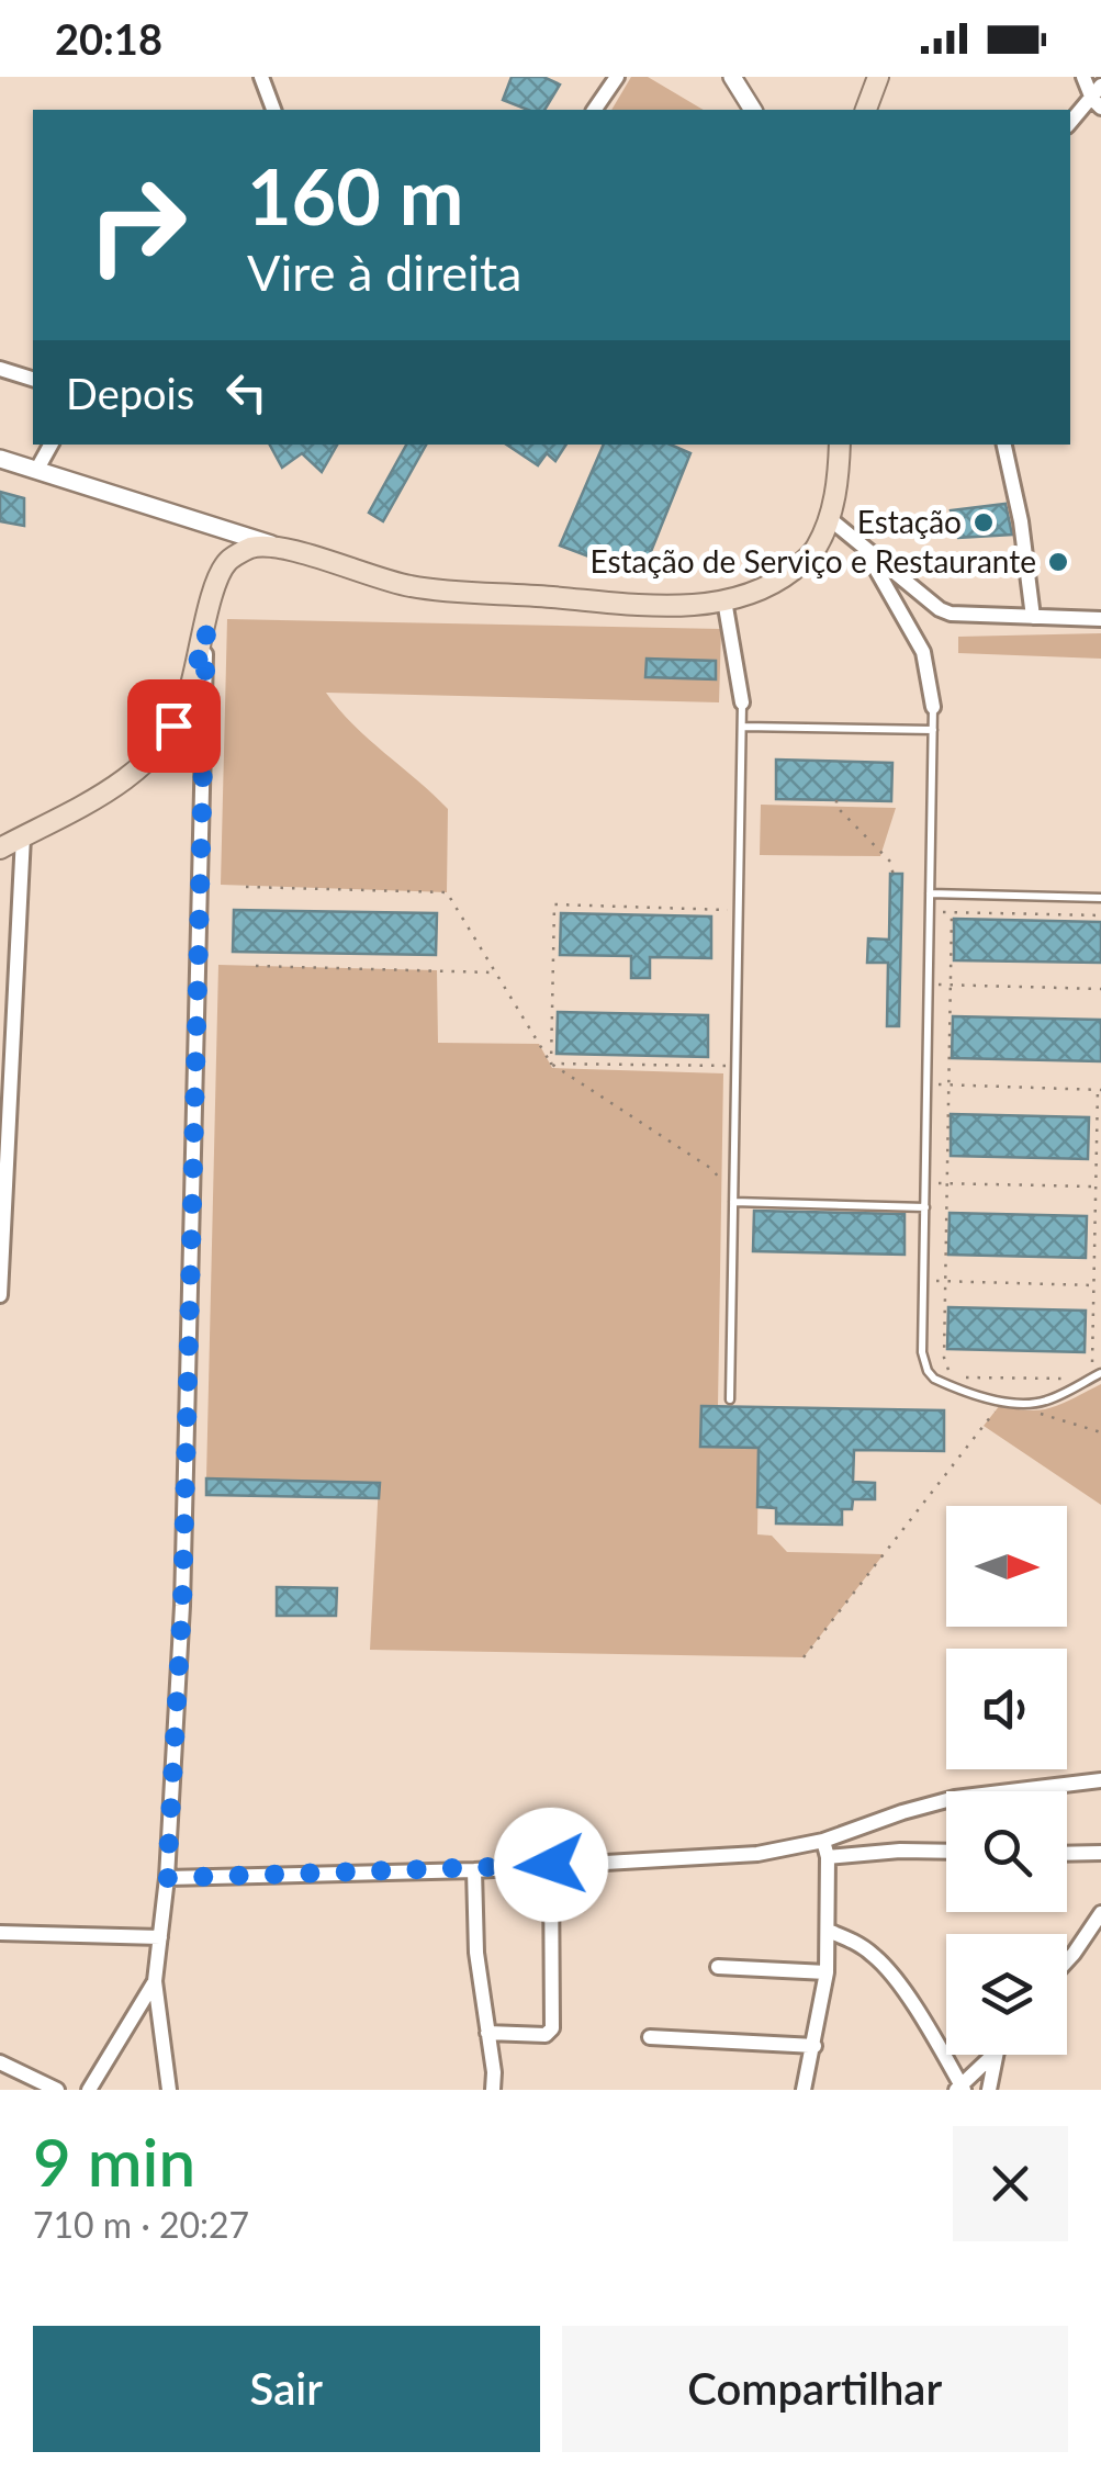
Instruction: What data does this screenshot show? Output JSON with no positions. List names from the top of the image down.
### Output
{
  "places": ["Estação", "Estação de Serviço e Restaurante"],
  "north": "right",
  "page": {
    "status": "20:18",
    "turn": ["160 m", "Vire à direita"],
    "then": "Depois",
    "heading": ["9 min", "710 m · 20:27"],
    "buttons": ["Sair", "Compartilhar"]
  }
}
